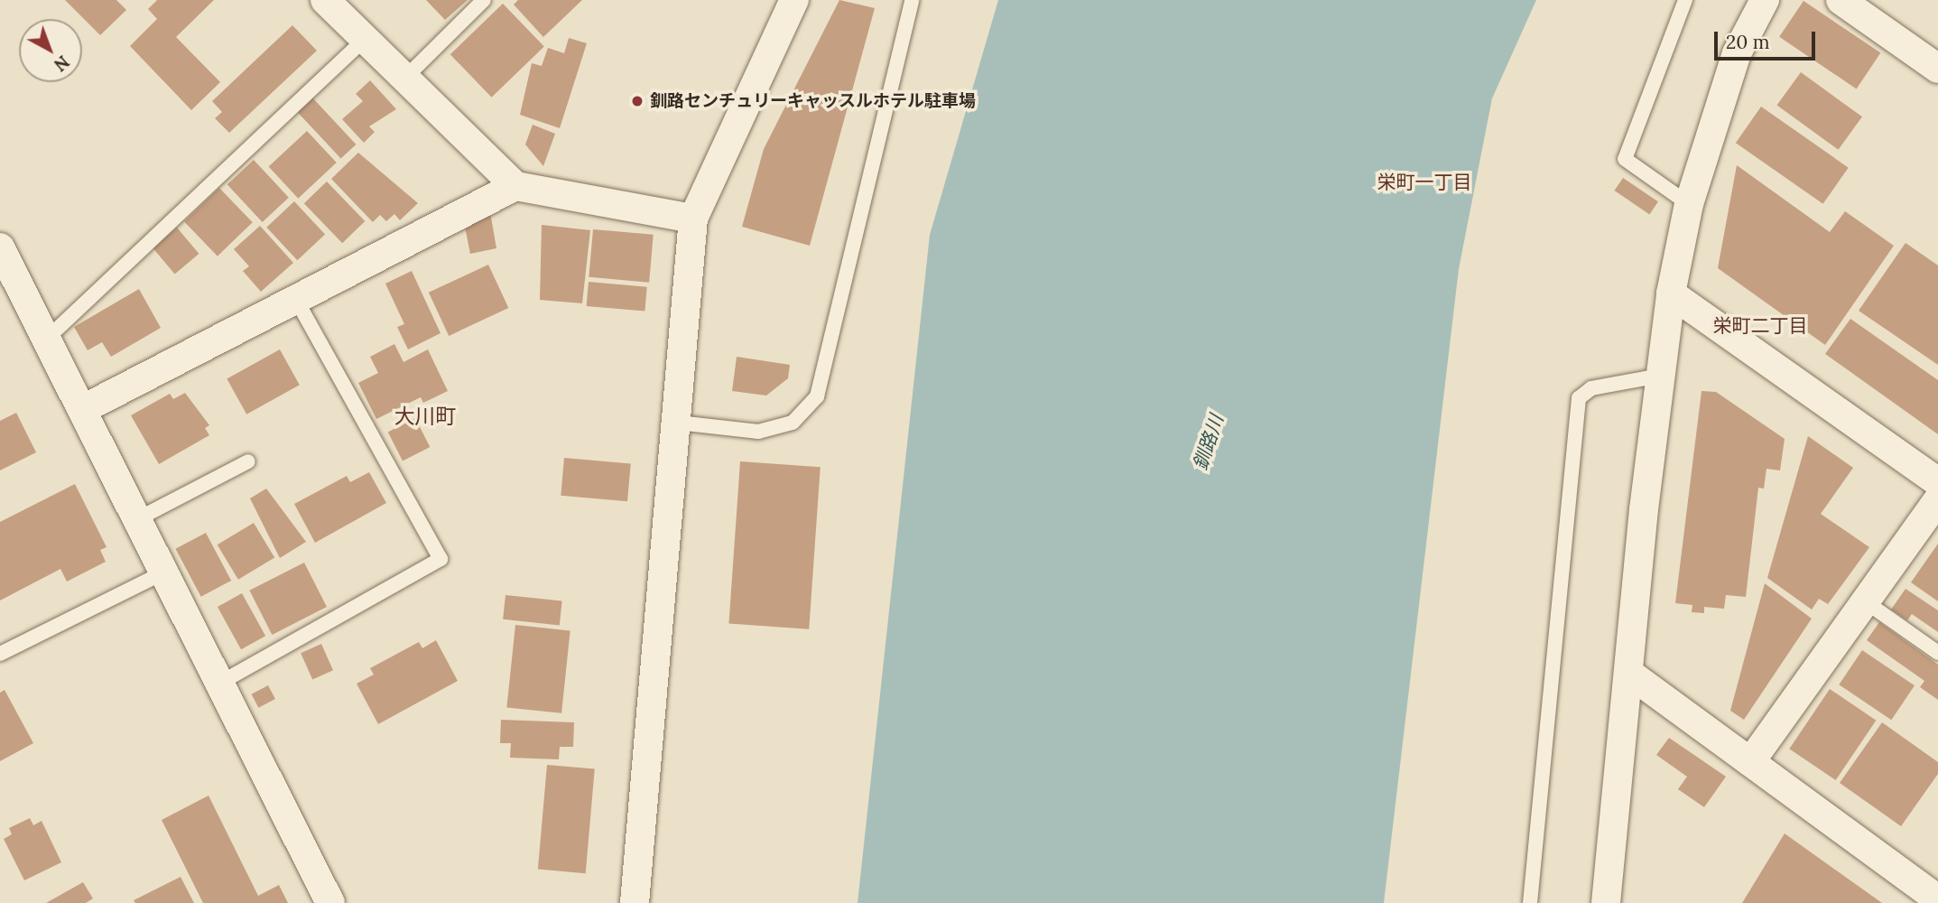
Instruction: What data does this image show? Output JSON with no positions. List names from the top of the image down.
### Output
{
  "districts": ["栄町一丁目", "栄町二丁目", "大川町"],
  "water": ["釧路川"],
  "places": ["釧路センチュリーキャッスルホテル駐車場"],
  "scale_bar": "20 m",
  "north": "bottom right"
}
